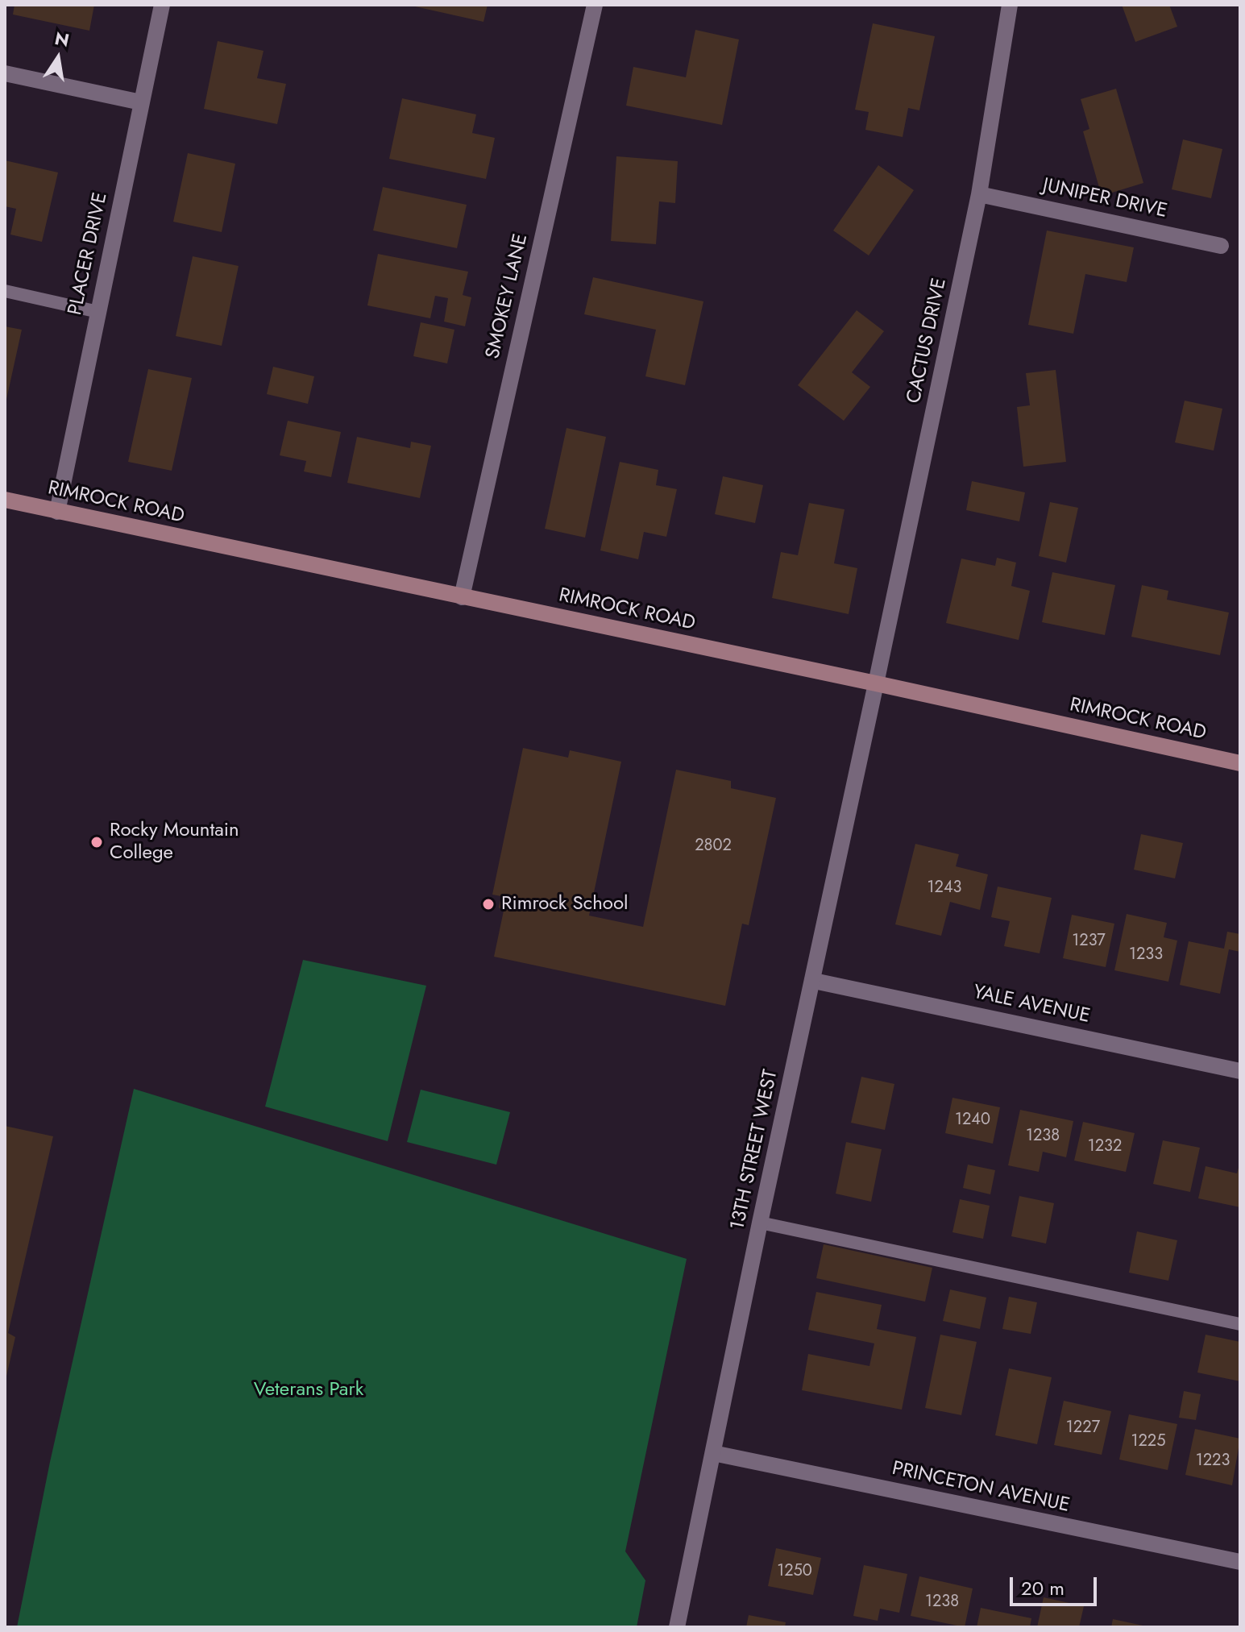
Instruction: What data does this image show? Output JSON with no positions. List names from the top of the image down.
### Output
{
  "streets": {
    "main road": ["RIMROCK ROAD"],
    "street": [
      "JUNIPER DRIVE",
      "PLACER DRIVE",
      "SMOKEY LANE",
      "CACTUS DRIVE",
      "YALE AVENUE",
      "13TH STREET WEST",
      "PRINCETON AVENUE"
    ]
  },
  "crossings": [
    ["JUNIPER DRIVE", "CACTUS DRIVE"],
    ["PLACER DRIVE", "RIMROCK ROAD"],
    ["SMOKEY LANE", "RIMROCK ROAD"],
    ["CACTUS DRIVE", "RIMROCK ROAD"],
    ["CACTUS DRIVE", "13TH STREET WEST"],
    ["RIMROCK ROAD", "13TH STREET WEST"],
    ["YALE AVENUE", "13TH STREET WEST"],
    ["13TH STREET WEST", "PRINCETON AVENUE"]
  ],
  "parks": ["Veterans Park"],
  "places": ["Rocky Mountain College", "Rimrock School"],
  "house_numbers": [
    "2802",
    "1243",
    "1237",
    "1233",
    "1240",
    "1238",
    "1232",
    "1227",
    "1225",
    "1223",
    "1250",
    "1238"
  ],
  "scale_bar": "20 m",
  "north": "top"
}
